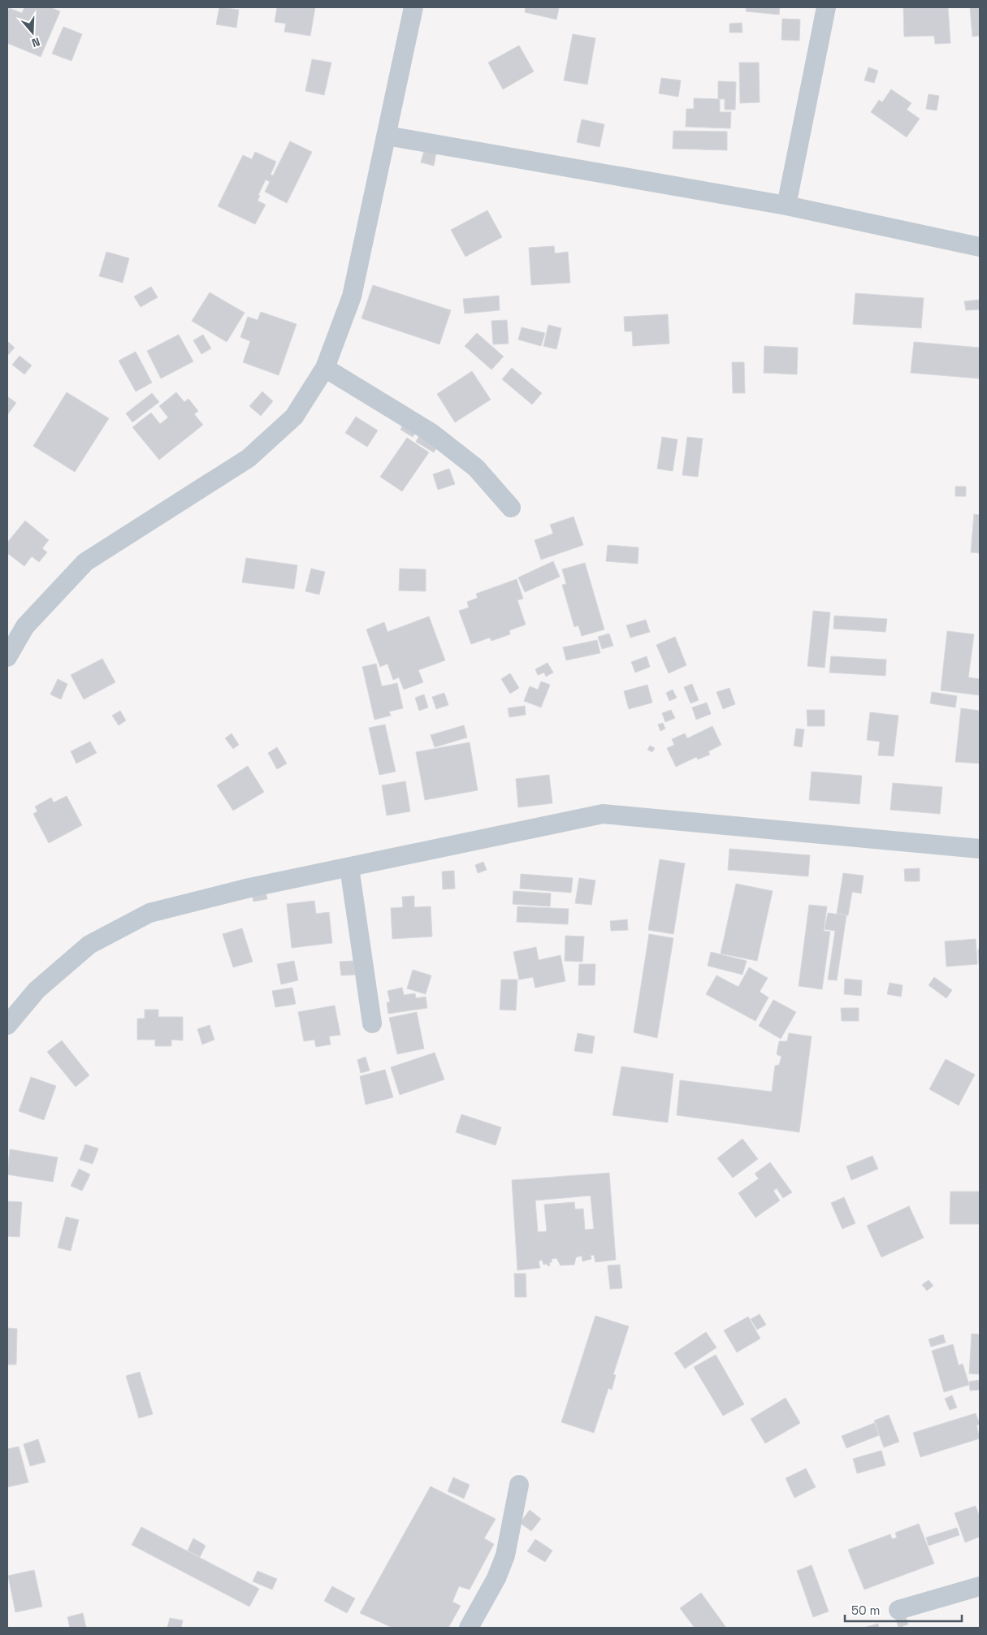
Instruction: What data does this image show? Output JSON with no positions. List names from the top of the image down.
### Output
{
  "scale_bar": "50 m",
  "north": "bottom"
}
